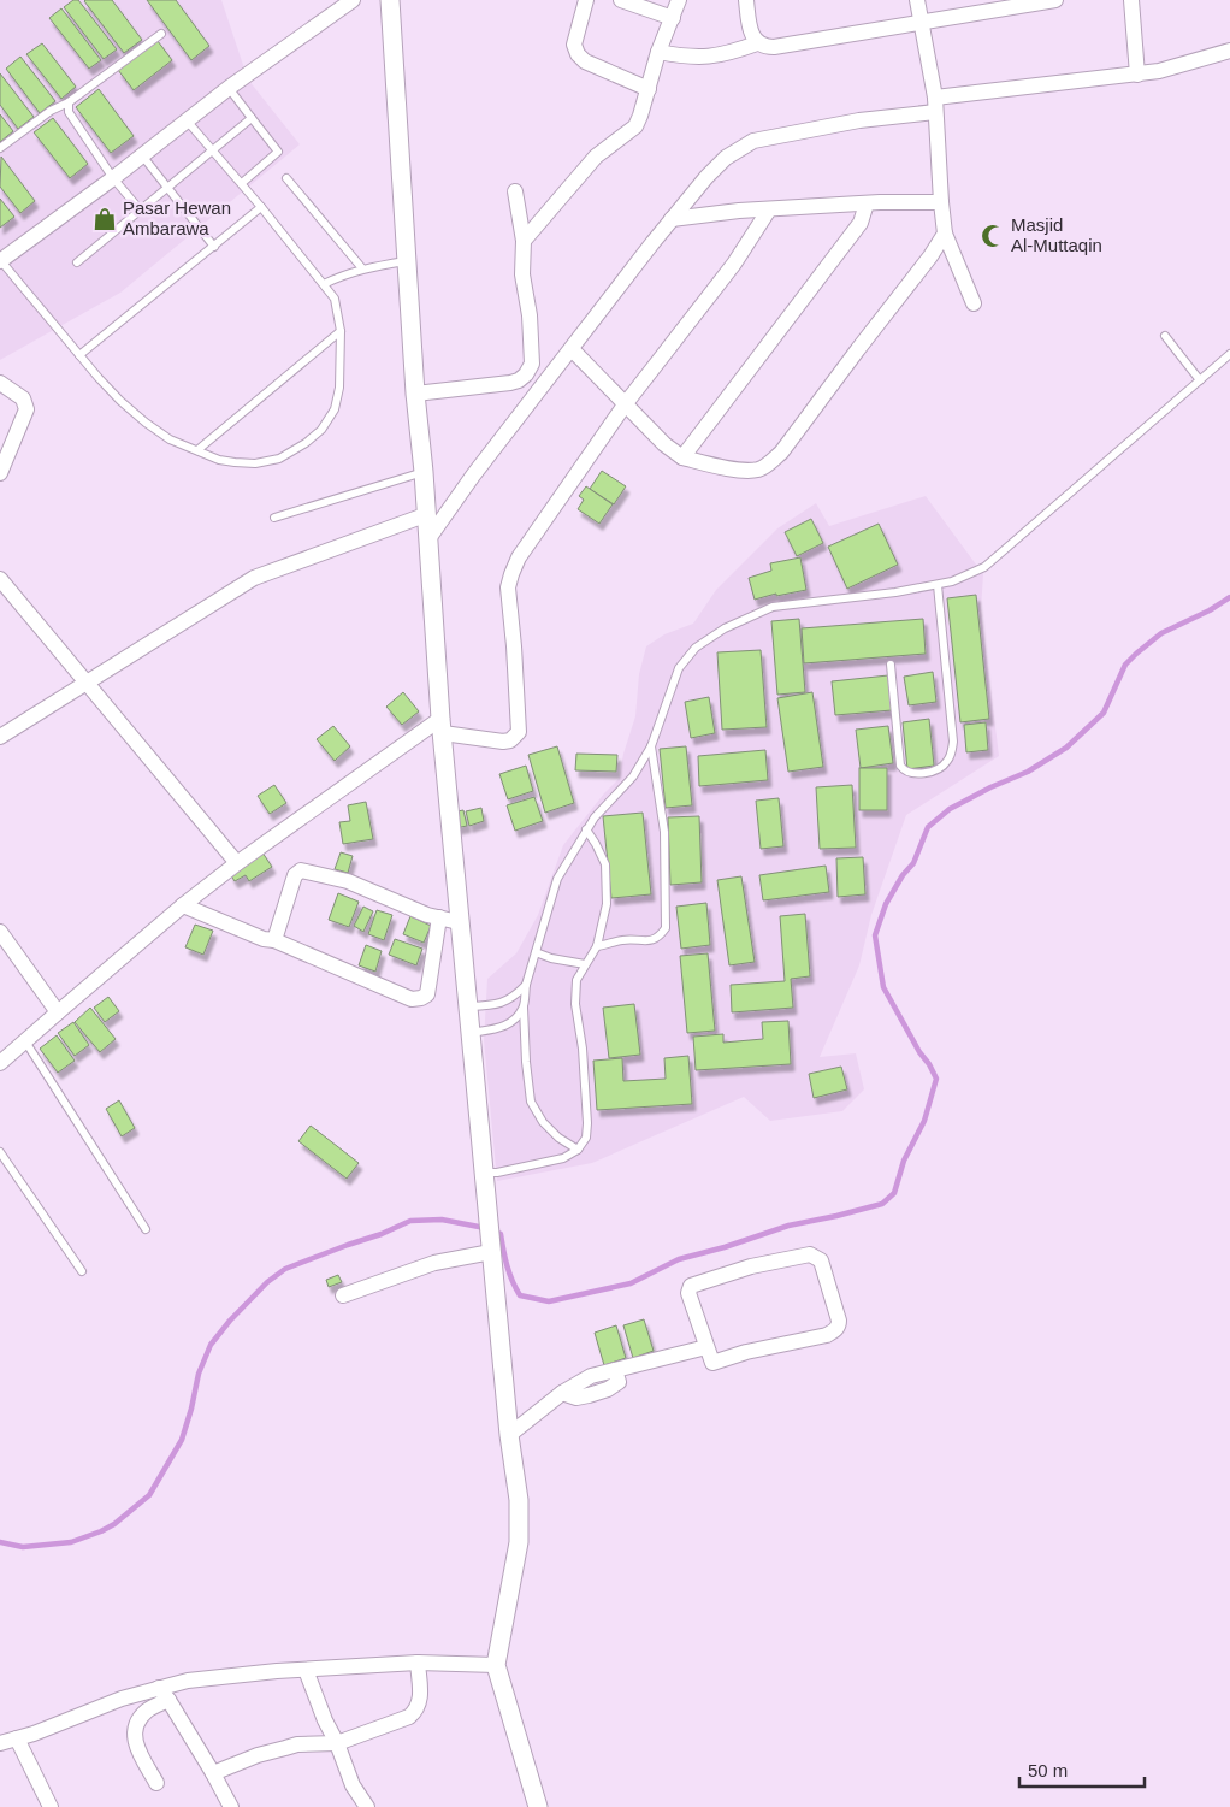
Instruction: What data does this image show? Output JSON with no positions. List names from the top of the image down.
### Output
{
  "places": {
    "shop": ["Pasar Hewan Ambarawa"],
    "mosque": ["Masjid Al-Muttaqin"]
  },
  "scale_bar": "50 m"
}
